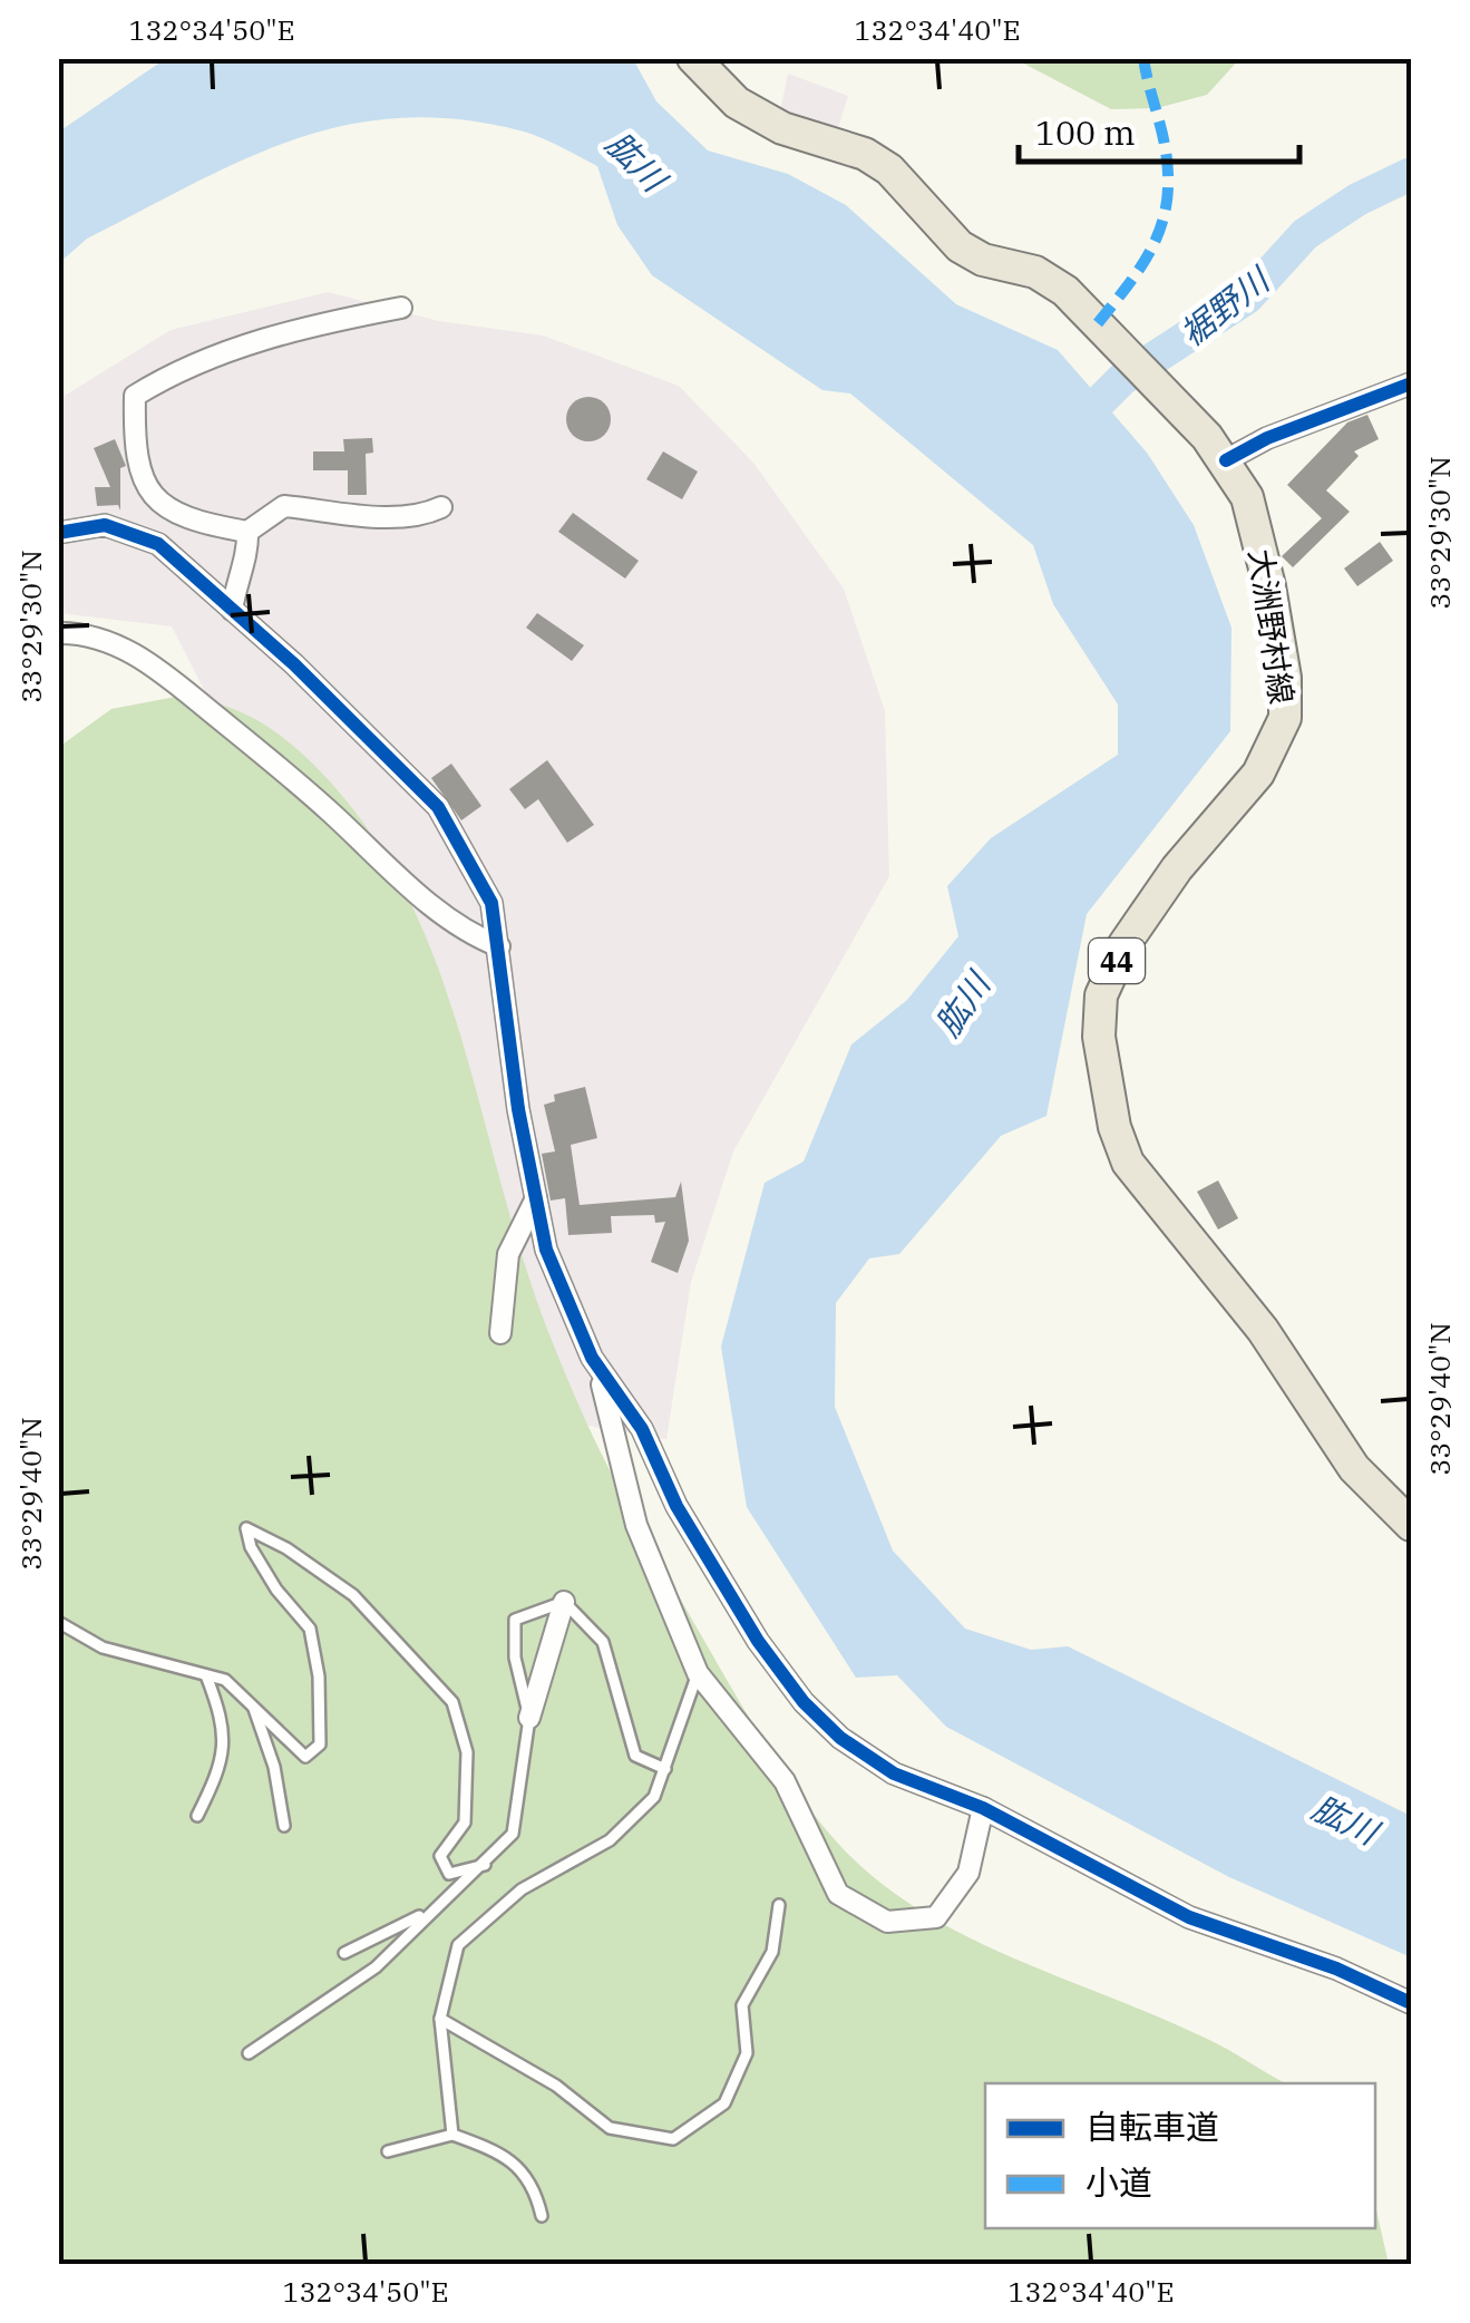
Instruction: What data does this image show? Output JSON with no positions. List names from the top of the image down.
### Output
{
  "streets": {
    "main road": ["大洲野村線", "44"]
  },
  "water": ["肱川", "裾野川"],
  "legend": ["自転車道", "小道"],
  "scale_bar": "100 m",
  "coordinates": [
    "132°34'50\"E",
    "132°34'40\"E",
    "33°29'30\"N",
    "33°29'40\"N"
  ]
}
